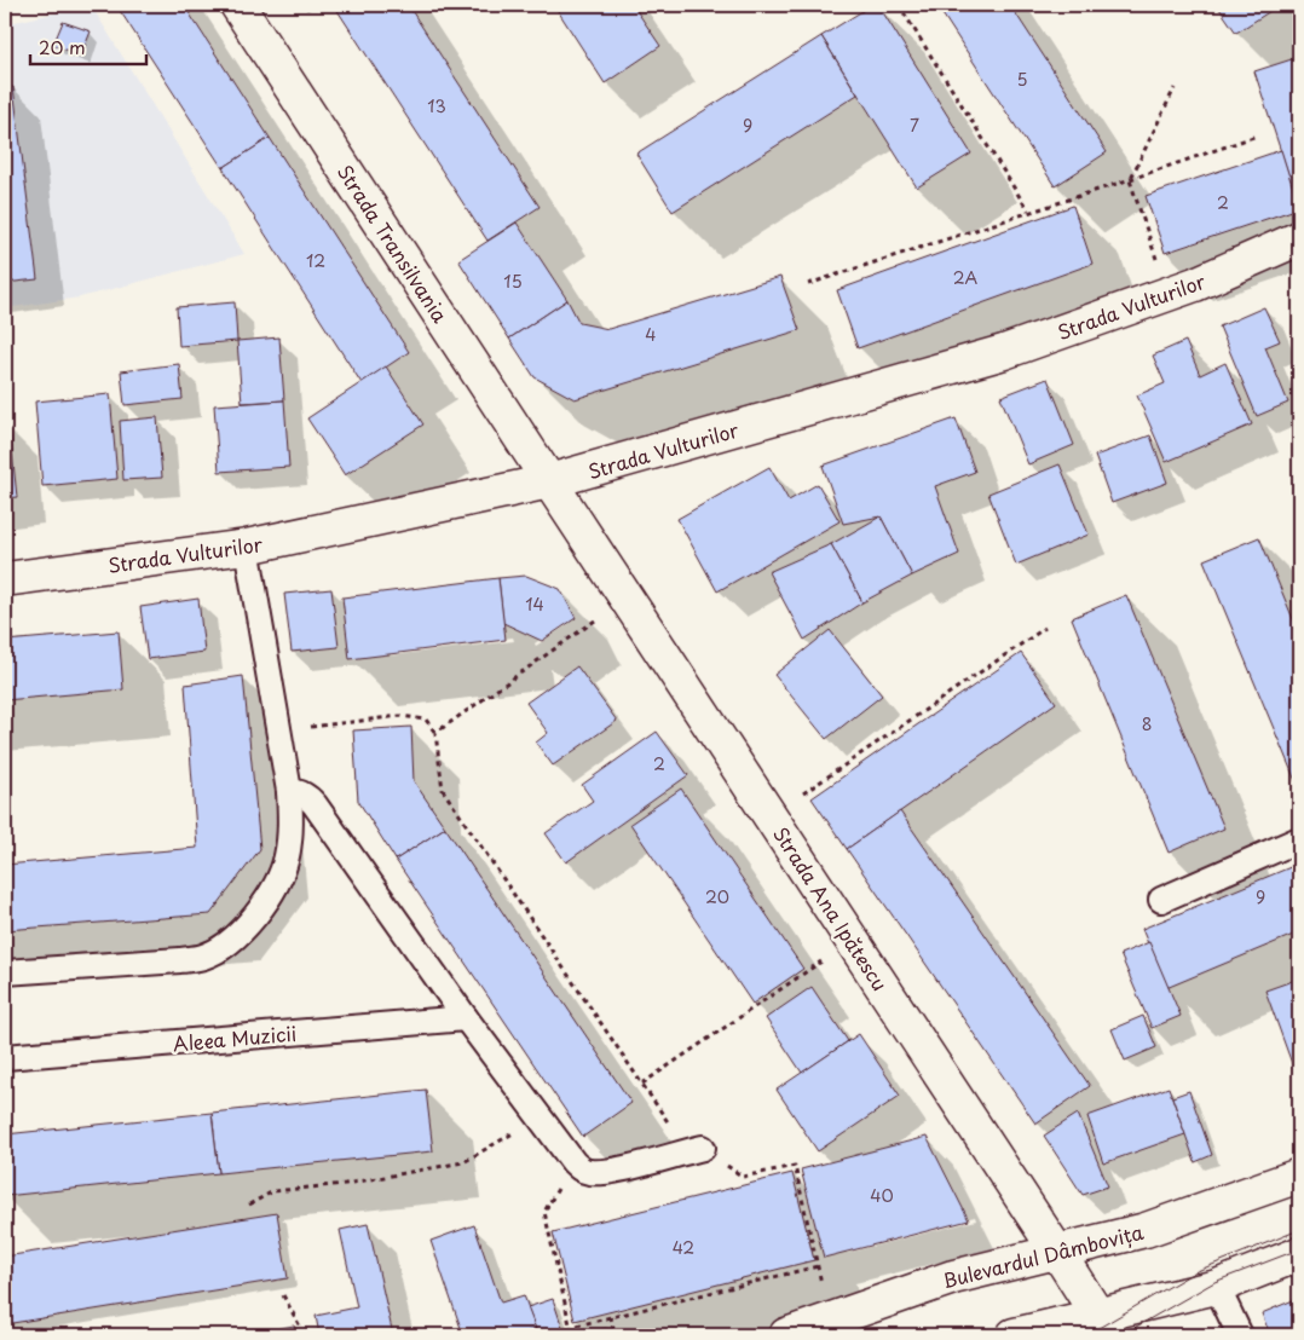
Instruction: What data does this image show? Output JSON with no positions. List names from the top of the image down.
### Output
{
  "streets": {
    "street": [
      "Strada Transilvania",
      "Strada Vulturilor",
      "Strada Ana Ipătescu",
      "Bulevardul Dâmbovița"
    ],
    "lane": ["Aleea Muzicii"]
  },
  "crossings": [
    ["Strada Transilvania", "Strada Vulturilor"],
    ["Strada Transilvania", "Strada Ana Ipătescu"],
    ["Strada Vulturilor", "Strada Ana Ipătescu"],
    ["Strada Ana Ipătescu", "Bulevardul Dâmbovița"]
  ],
  "house_numbers": [
    "5",
    "13",
    "9",
    "7",
    "2",
    "12",
    "2A",
    "15",
    "4",
    "14",
    "8",
    "2",
    "20",
    "9",
    "40",
    "42"
  ],
  "scale_bar": "20 m"
}
